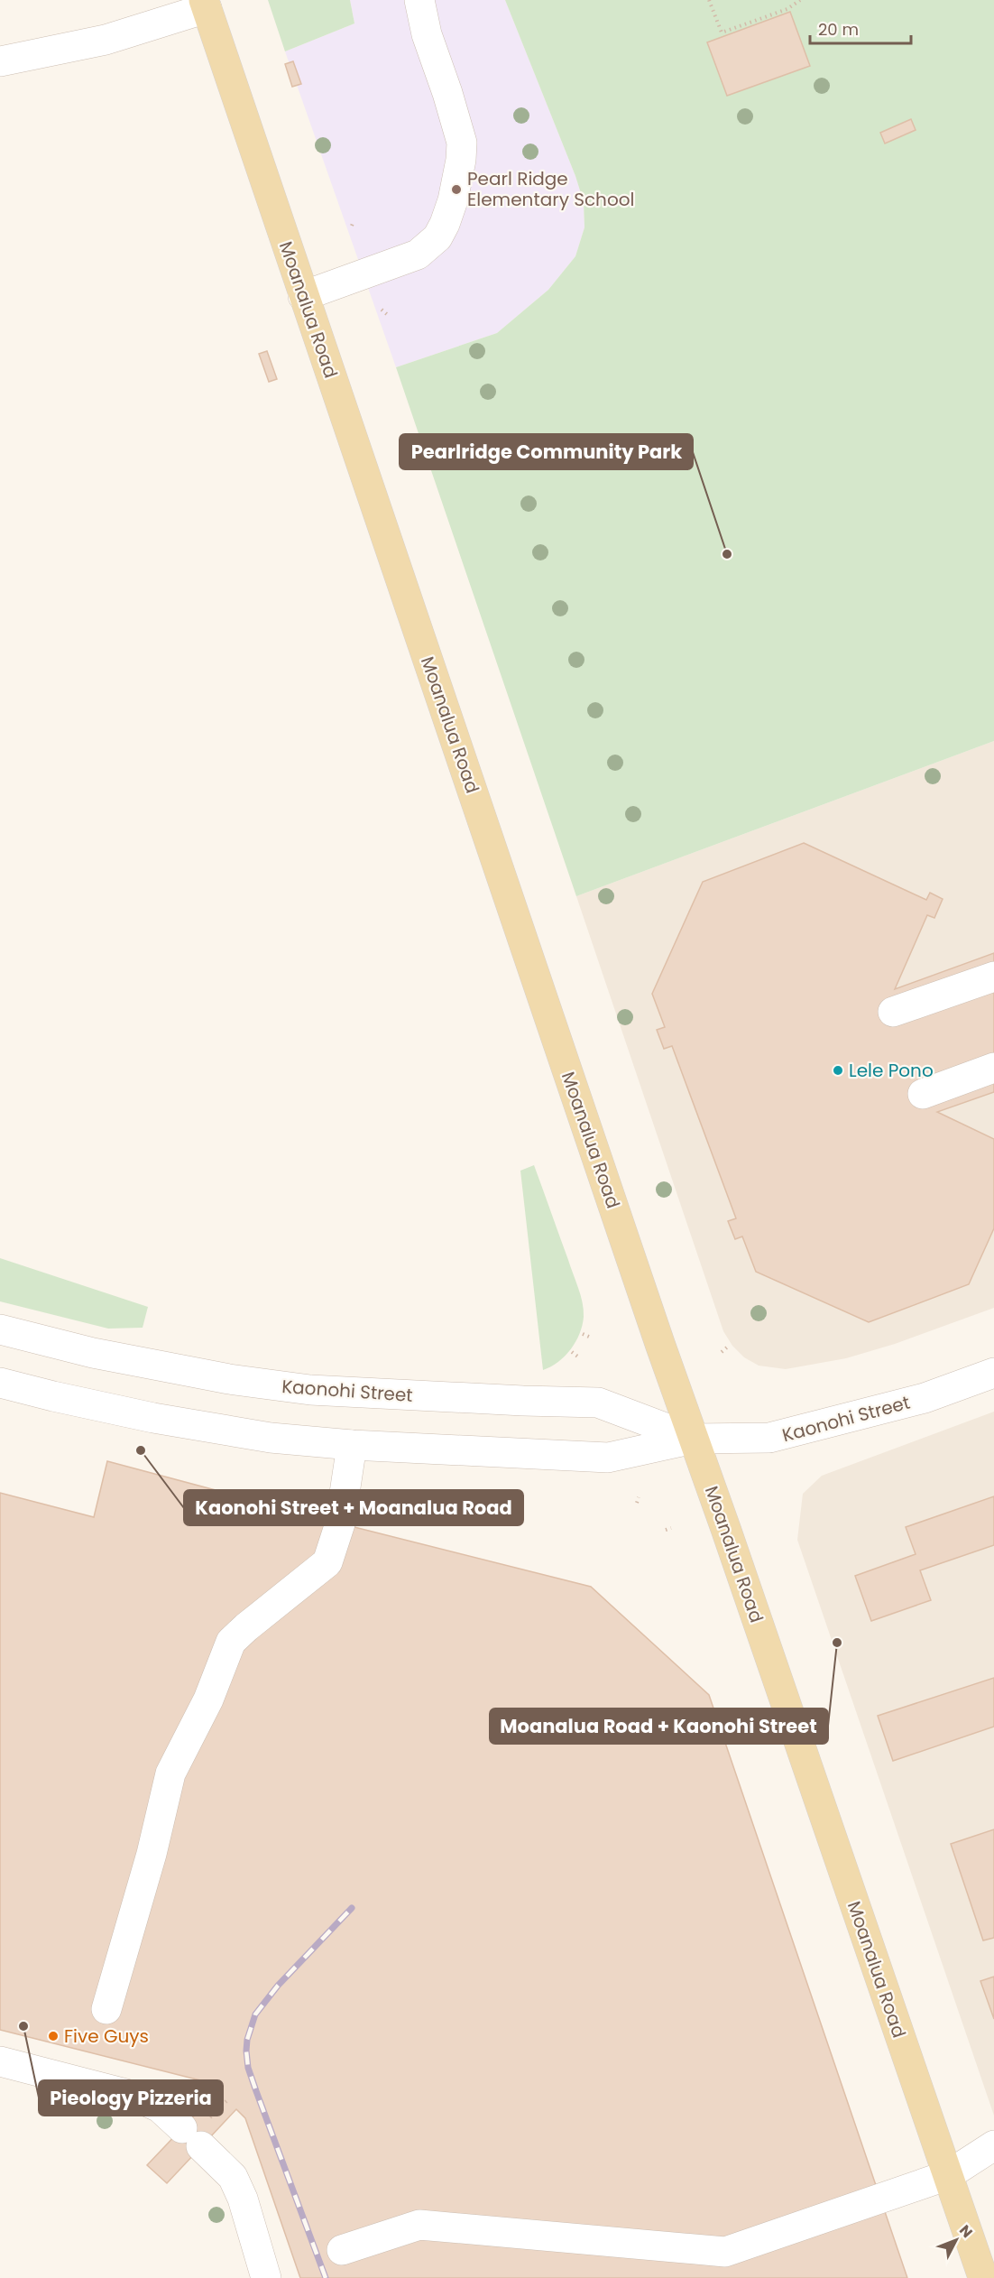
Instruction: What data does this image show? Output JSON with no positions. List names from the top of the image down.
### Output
{
  "streets": {
    "main road": ["Moanalua Road"],
    "street": ["Kaonohi Street"]
  },
  "crossings": [
    ["Moanalua Road", "Kaonohi Street"]
  ],
  "places": [
    "Pearl Ridge Elementary School",
    "Pearlridge Community Park",
    "Lele Pono",
    "Kaonohi Street + Moanalua Road",
    "Moanalua Road + Kaonohi Street",
    "Pieology Pizzeria",
    "Five Guys"
  ],
  "scale_bar": "20 m",
  "north": "top right"
}
